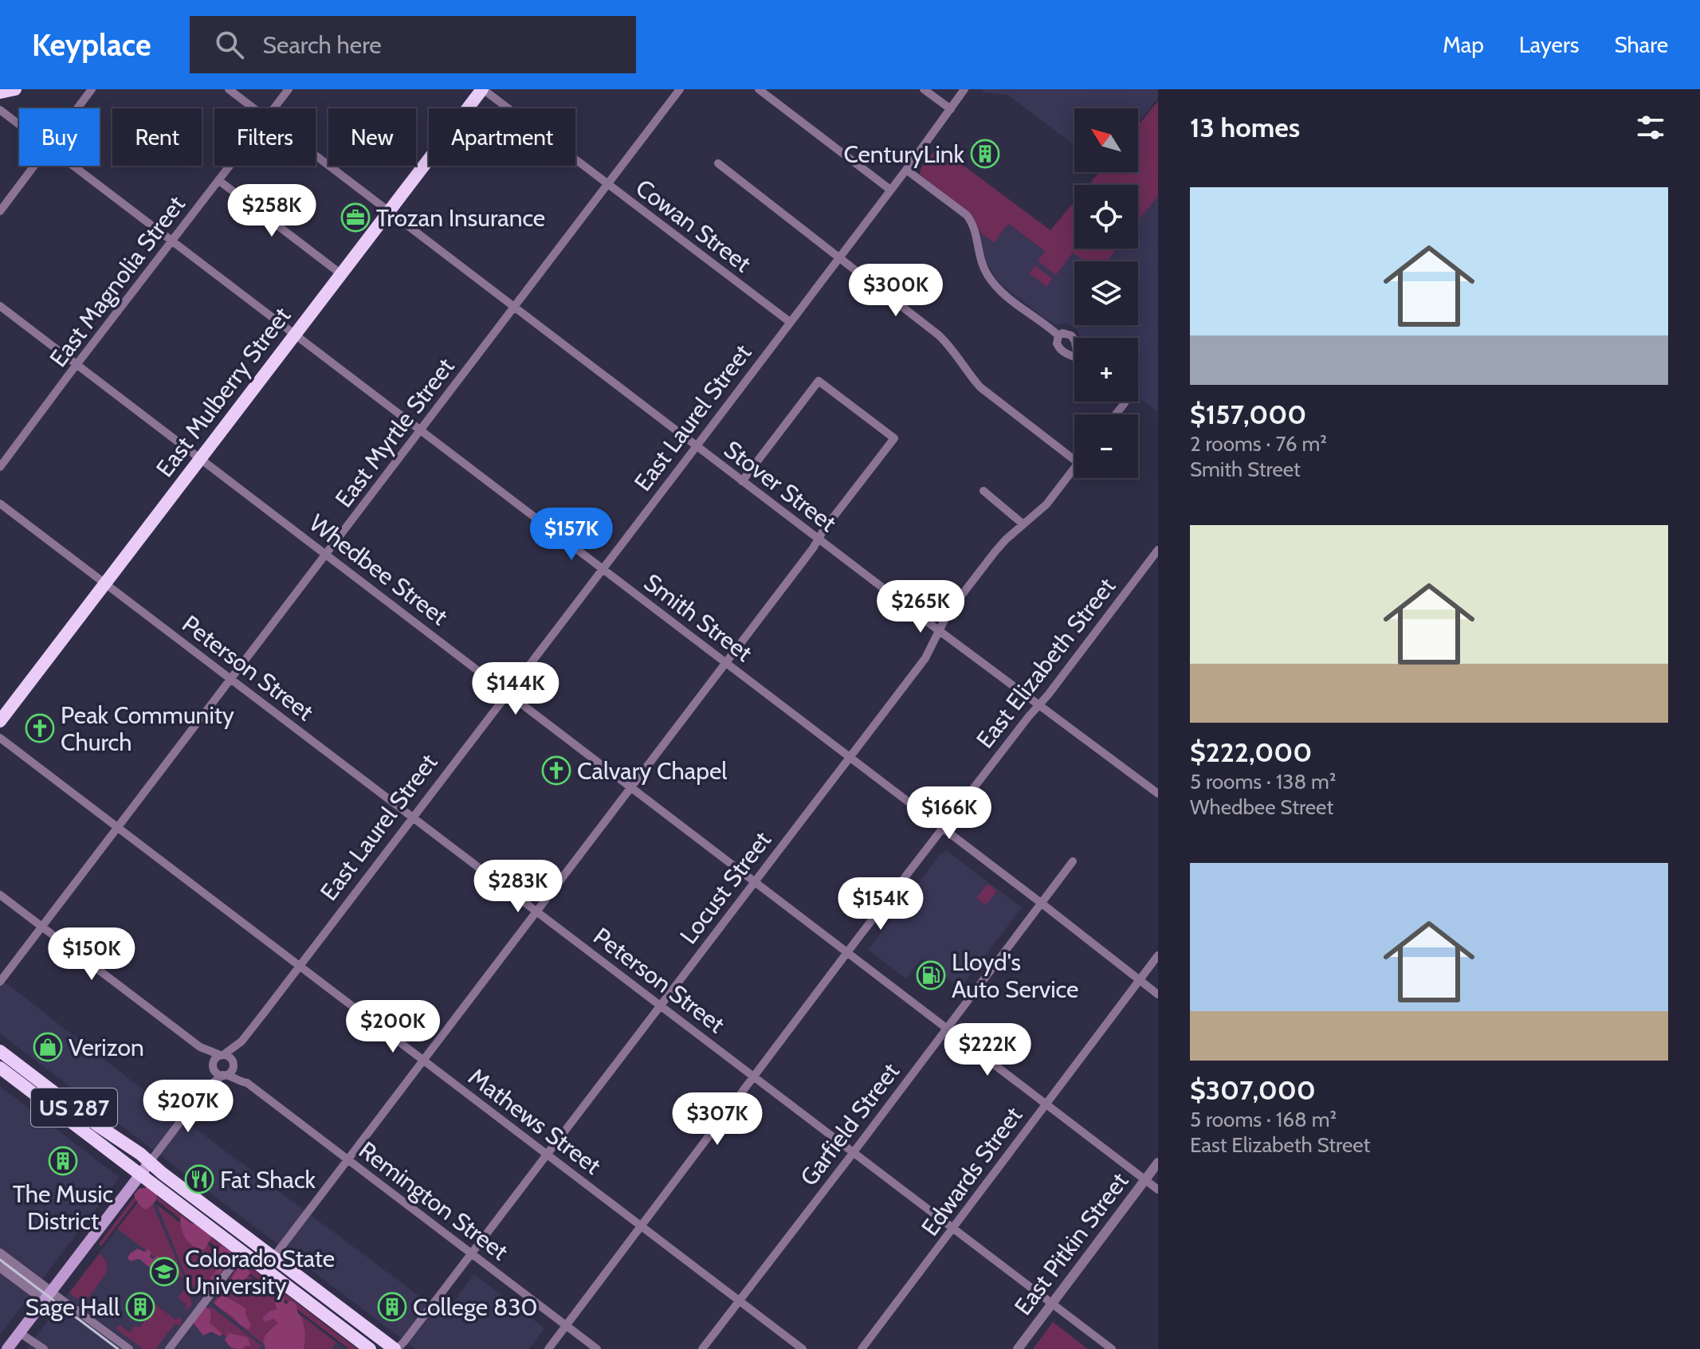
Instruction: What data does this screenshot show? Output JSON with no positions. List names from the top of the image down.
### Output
{
  "streets": {
    "highway": ["East Mulberry Street", "US 287"],
    "street": [
      "Cowan Street",
      "East Magnolia Street",
      "East Laurel Street",
      "East Myrtle Street",
      "Stover Street",
      "Whedbee Street",
      "Smith Street",
      "East Elizabeth Street",
      "Peterson Street",
      "Locust Street",
      "Mathews Street",
      "Garfield Street",
      "Edwards Street",
      "Remington Street",
      "East Pitkin Street"
    ]
  },
  "crossings": [
    ["Cowan Street", "East Mulberry Street"],
    ["Cowan Street", "East Laurel Street"],
    ["Cowan Street", "East Myrtle Street"],
    ["East Magnolia Street", "Whedbee Street"],
    ["East Magnolia Street", "Smith Street"],
    ["East Mulberry Street", "Stover Street"],
    ["East Mulberry Street", "Whedbee Street"],
    ["East Mulberry Street", "Smith Street"],
    ["East Mulberry Street", "Peterson Street"],
    ["East Laurel Street", "Stover Street"],
    ["East Laurel Street", "Whedbee Street"],
    ["East Laurel Street", "Smith Street"],
    ["East Laurel Street", "Peterson Street"],
    ["East Laurel Street", "Mathews Street"],
    ["East Laurel Street", "Remington Street"],
    ["East Myrtle Street", "Stover Street"],
    ["East Myrtle Street", "Whedbee Street"],
    ["East Myrtle Street", "Smith Street"],
    ["East Myrtle Street", "Peterson Street"],
    ["East Myrtle Street", "Mathews Street"],
    ["Stover Street", "East Elizabeth Street"],
    ["Stover Street", "Locust Street"],
    ["Whedbee Street", "East Elizabeth Street"],
    ["Whedbee Street", "Locust Street"],
    ["Whedbee Street", "Garfield Street"],
    ["Whedbee Street", "Edwards Street"],
    ["Whedbee Street", "East Pitkin Street"],
    ["Smith Street", "East Elizabeth Street"],
    ["Smith Street", "Locust Street"],
    ["Smith Street", "Garfield Street"],
    ["Smith Street", "Edwards Street"],
    ["East Elizabeth Street", "Peterson Street"],
    ["East Elizabeth Street", "Mathews Street"],
    ["East Elizabeth Street", "Remington Street"],
    ["Peterson Street", "Locust Street"],
    ["Peterson Street", "Garfield Street"],
    ["Peterson Street", "Edwards Street"],
    ["Peterson Street", "East Pitkin Street"],
    ["Locust Street", "US 287"],
    ["Locust Street", "Mathews Street"],
    ["Locust Street", "Remington Street"],
    ["Mathews Street", "Garfield Street"]
  ],
  "places": {
    "building": [
      "CenturyLink",
      "The Music District",
      "Sage Hall",
      "College 830"
    ],
    "office": ["Trozan Insurance"],
    "church": ["Peak Community Church", "Calvary Chapel"],
    "fuel station": ["Lloyd's Auto Service"],
    "shop": ["Verizon"],
    "restaurant": ["Fat Shack"],
    "school or university": ["Colorado State University"]
  },
  "north": "top left",
  "page": {
    "header": "Keyplace",
    "search": "Search here",
    "nav": ["Map", "Layers", "Share"],
    "heading": "13 homes",
    "map_buttons": ["+", "−"],
    "chip": [
      "Buy",
      "Rent",
      "Filters",
      "New",
      "Apartment"
    ],
    "list": [
      {
        "name": "$157,000",
        "note": "2 rooms · 76 m² · Smith Street"
      },
      {
        "name": "$222,000",
        "note": "5 rooms · 138 m² · Whedbee Street"
      },
      {
        "name": "$307,000",
        "note": "5 rooms · 168 m² · East Elizabeth Street"
      }
    ],
    "price": [
      "$258K",
      "$300K",
      "$157K",
      "$265K",
      "$144K",
      "$166K",
      "$283K",
      "$154K",
      "$150K",
      "$200K",
      "$222K",
      "$207K",
      "$307K"
    ]
  }
}
